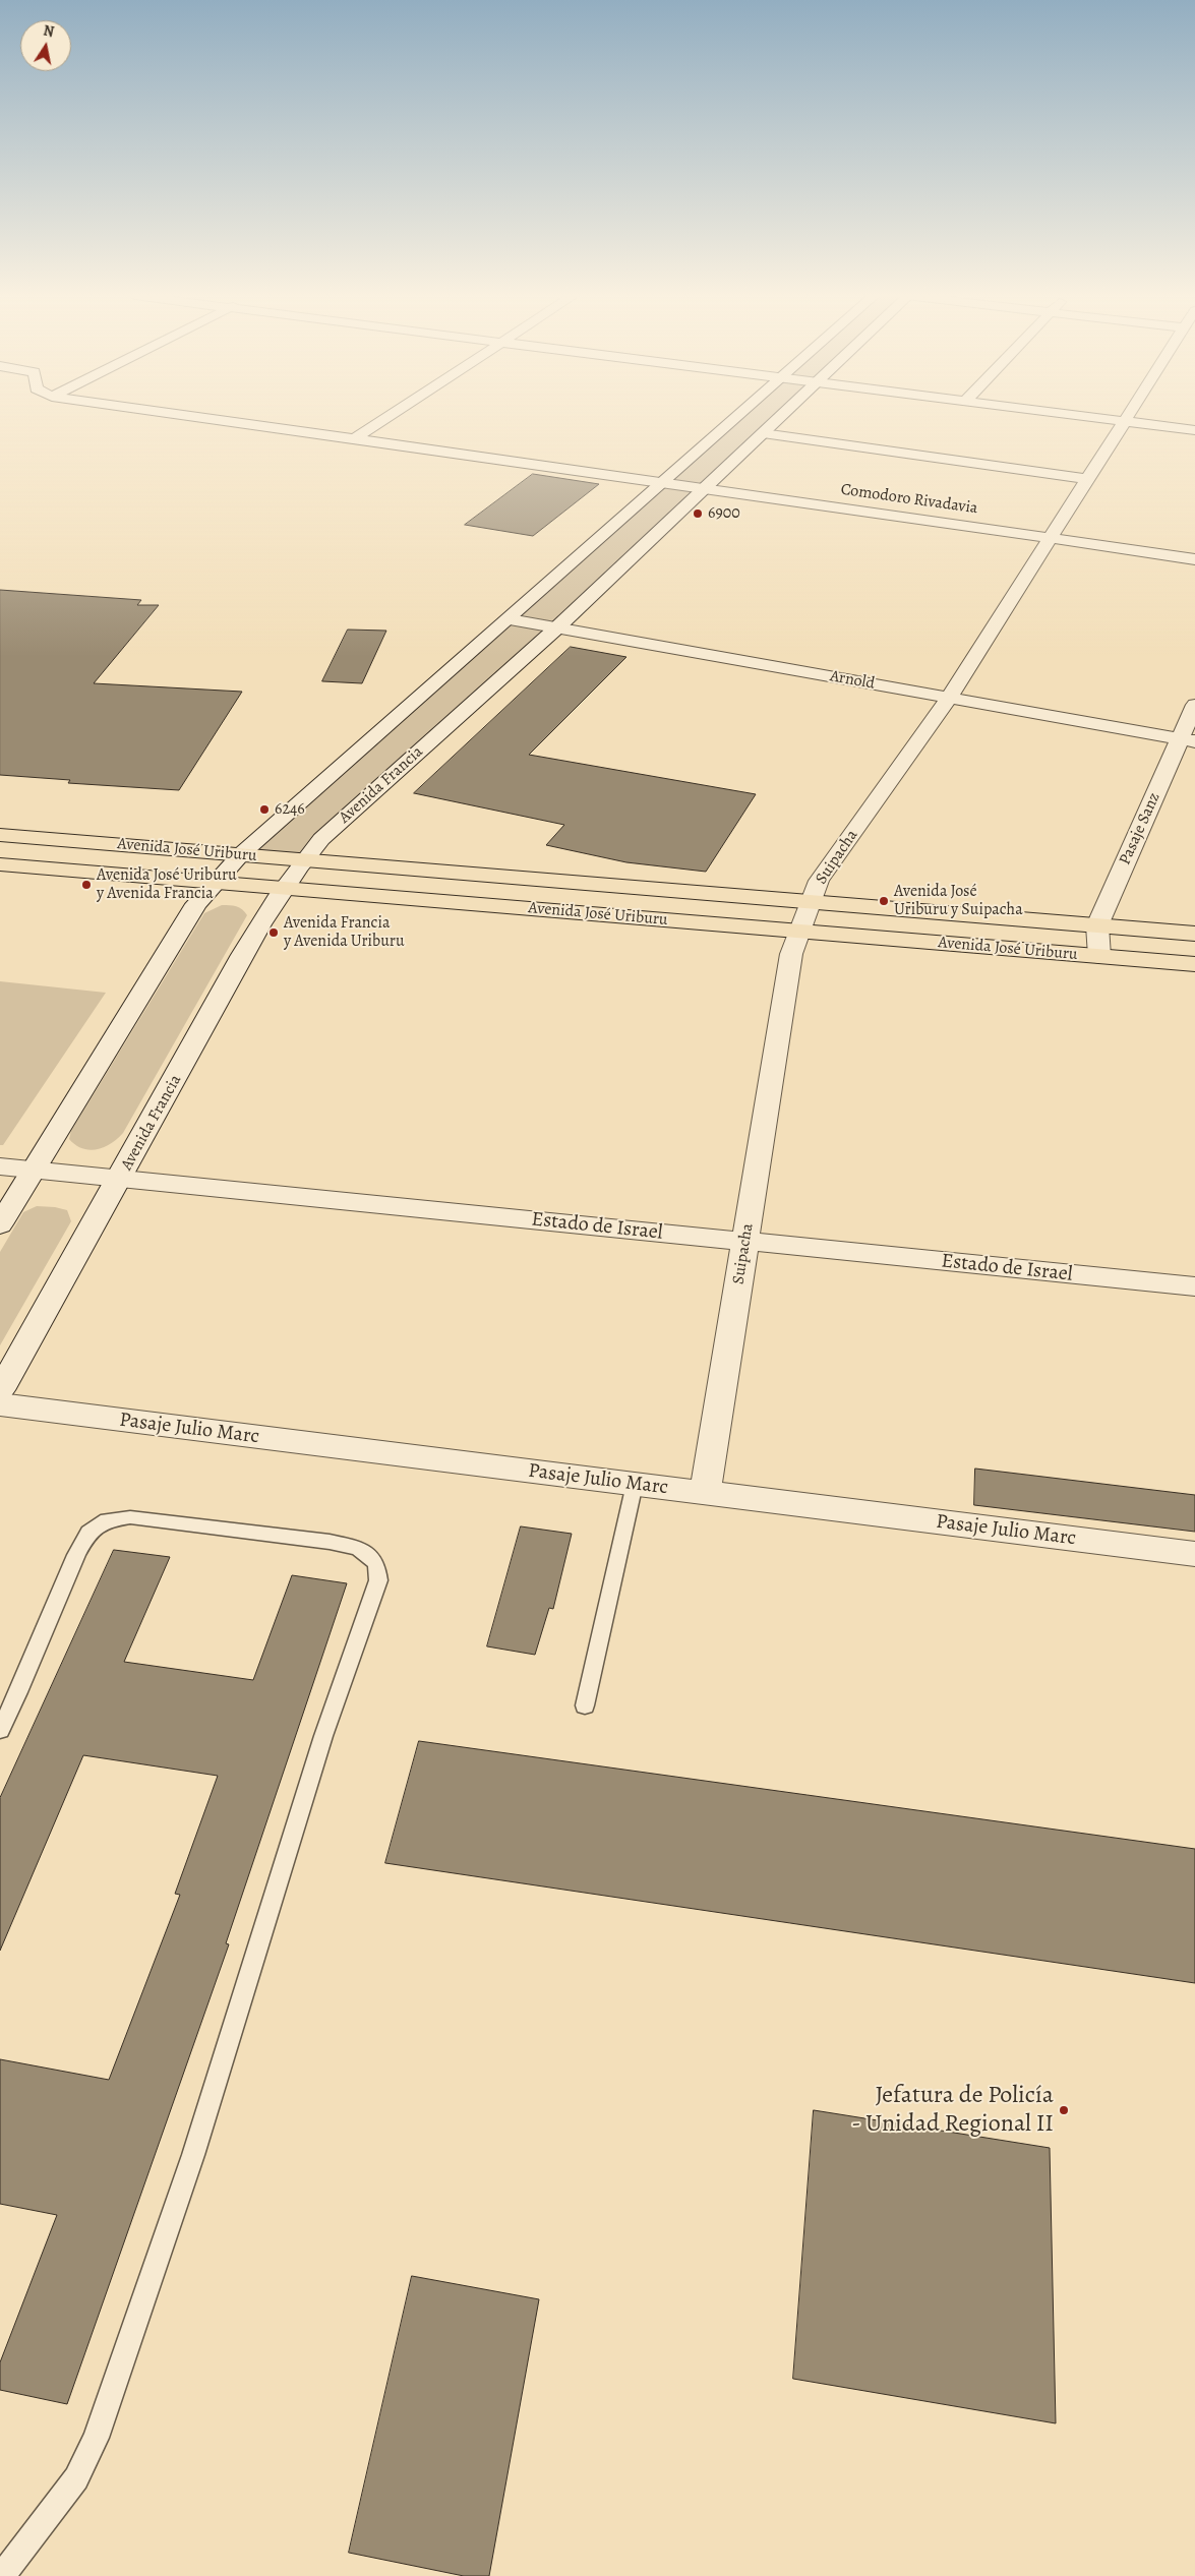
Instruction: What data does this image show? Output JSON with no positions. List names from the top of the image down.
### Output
{
  "streets": {
    "main road": ["Avenida José Uriburu"],
    "street": [
      "Comodoro Rivadavia",
      "Arnold",
      "Avenida Francia",
      "Pasaje Sanz",
      "Suipacha",
      "Estado de Israel",
      "Pasaje Julio Marc"
    ]
  },
  "crossings": [
    ["Comodoro Rivadavia", "Avenida Francia"],
    ["Comodoro Rivadavia", "Suipacha"],
    ["Arnold", "Avenida Francia"],
    ["Arnold", "Pasaje Sanz"],
    ["Arnold", "Suipacha"],
    ["Avenida Francia", "Avenida José Uriburu"],
    ["Avenida Francia", "Estado de Israel"],
    ["Pasaje Sanz", "Avenida José Uriburu"],
    ["Avenida José Uriburu", "Suipacha"],
    ["Suipacha", "Estado de Israel"],
    ["Suipacha", "Pasaje Julio Marc"]
  ],
  "places": [
    "6900",
    "6246",
    "Avenida José Uriburu y Avenida Francia",
    "Avenida José Uriburu y Suipacha",
    "Avenida Francia y Avenida Uriburu",
    "Jefatura de Policía - Unidad Regional II"
  ],
  "north": "top"
}
